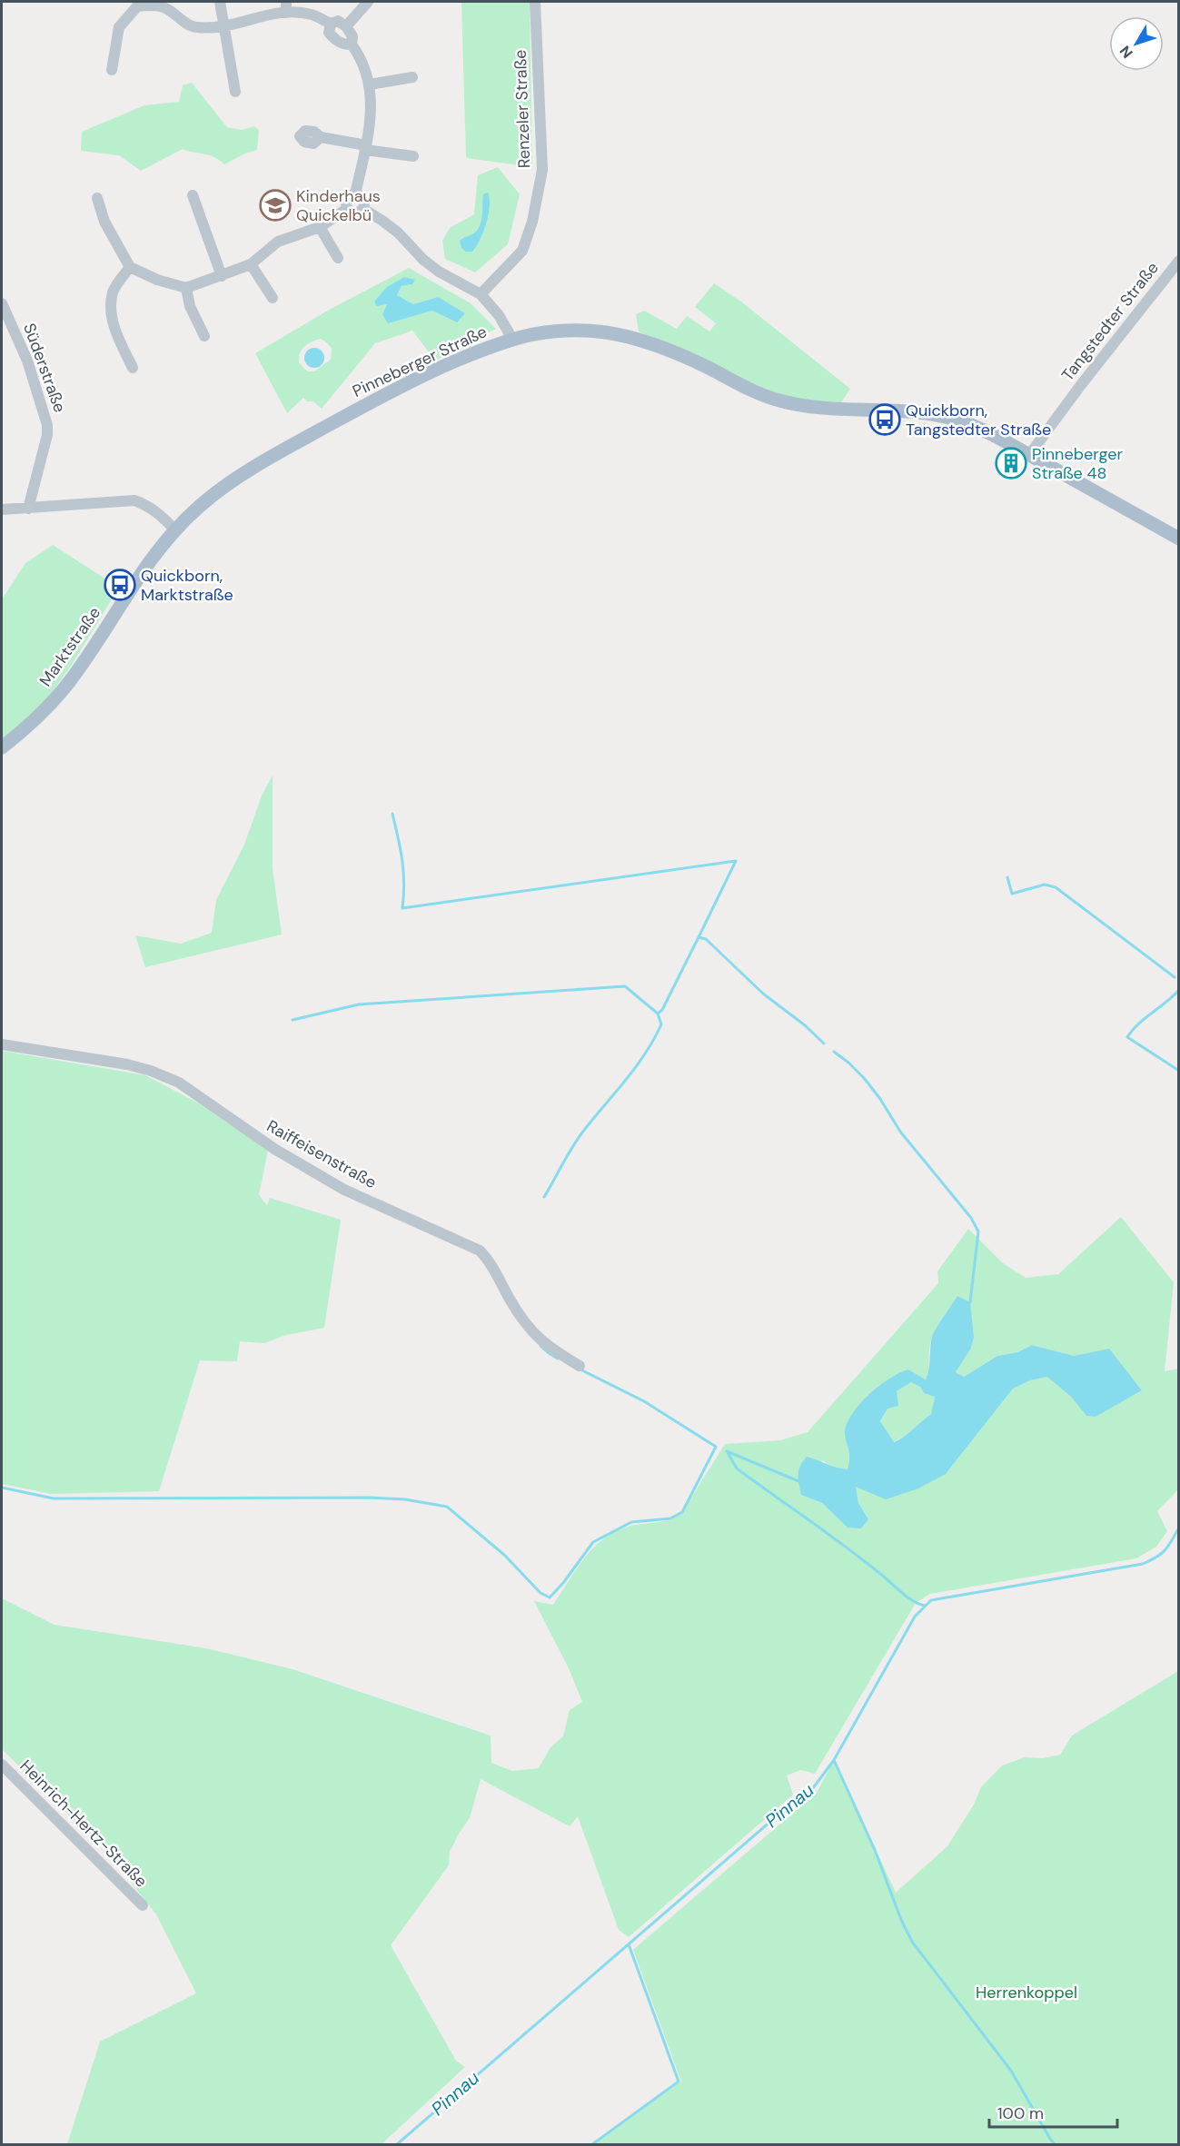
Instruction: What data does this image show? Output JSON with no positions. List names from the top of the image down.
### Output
{
  "streets": {
    "main road": ["Pinneberger Straße", "Marktstraße"],
    "street": [
      "Renzeler Straße",
      "Tangstedter Straße",
      "Süderstraße",
      "Raiffeisenstraße",
      "Heinrich-Hertz-Straße"
    ]
  },
  "crossings": [
    ["Tangstedter Straße", "Pinneberger Straße"],
    ["Pinneberger Straße", "Marktstraße"]
  ],
  "water": ["Pinnau"],
  "parks": ["Herrenkoppel"],
  "places": {
    "school or university": ["Kinderhaus Quickelbü"],
    "bus stop": ["Quickborn, Tangstedter Straße", "Quickborn, Marktstraße"],
    "building": ["Pinneberger Straße 48"]
  },
  "scale_bar": "100 m",
  "north": "bottom left"
}
